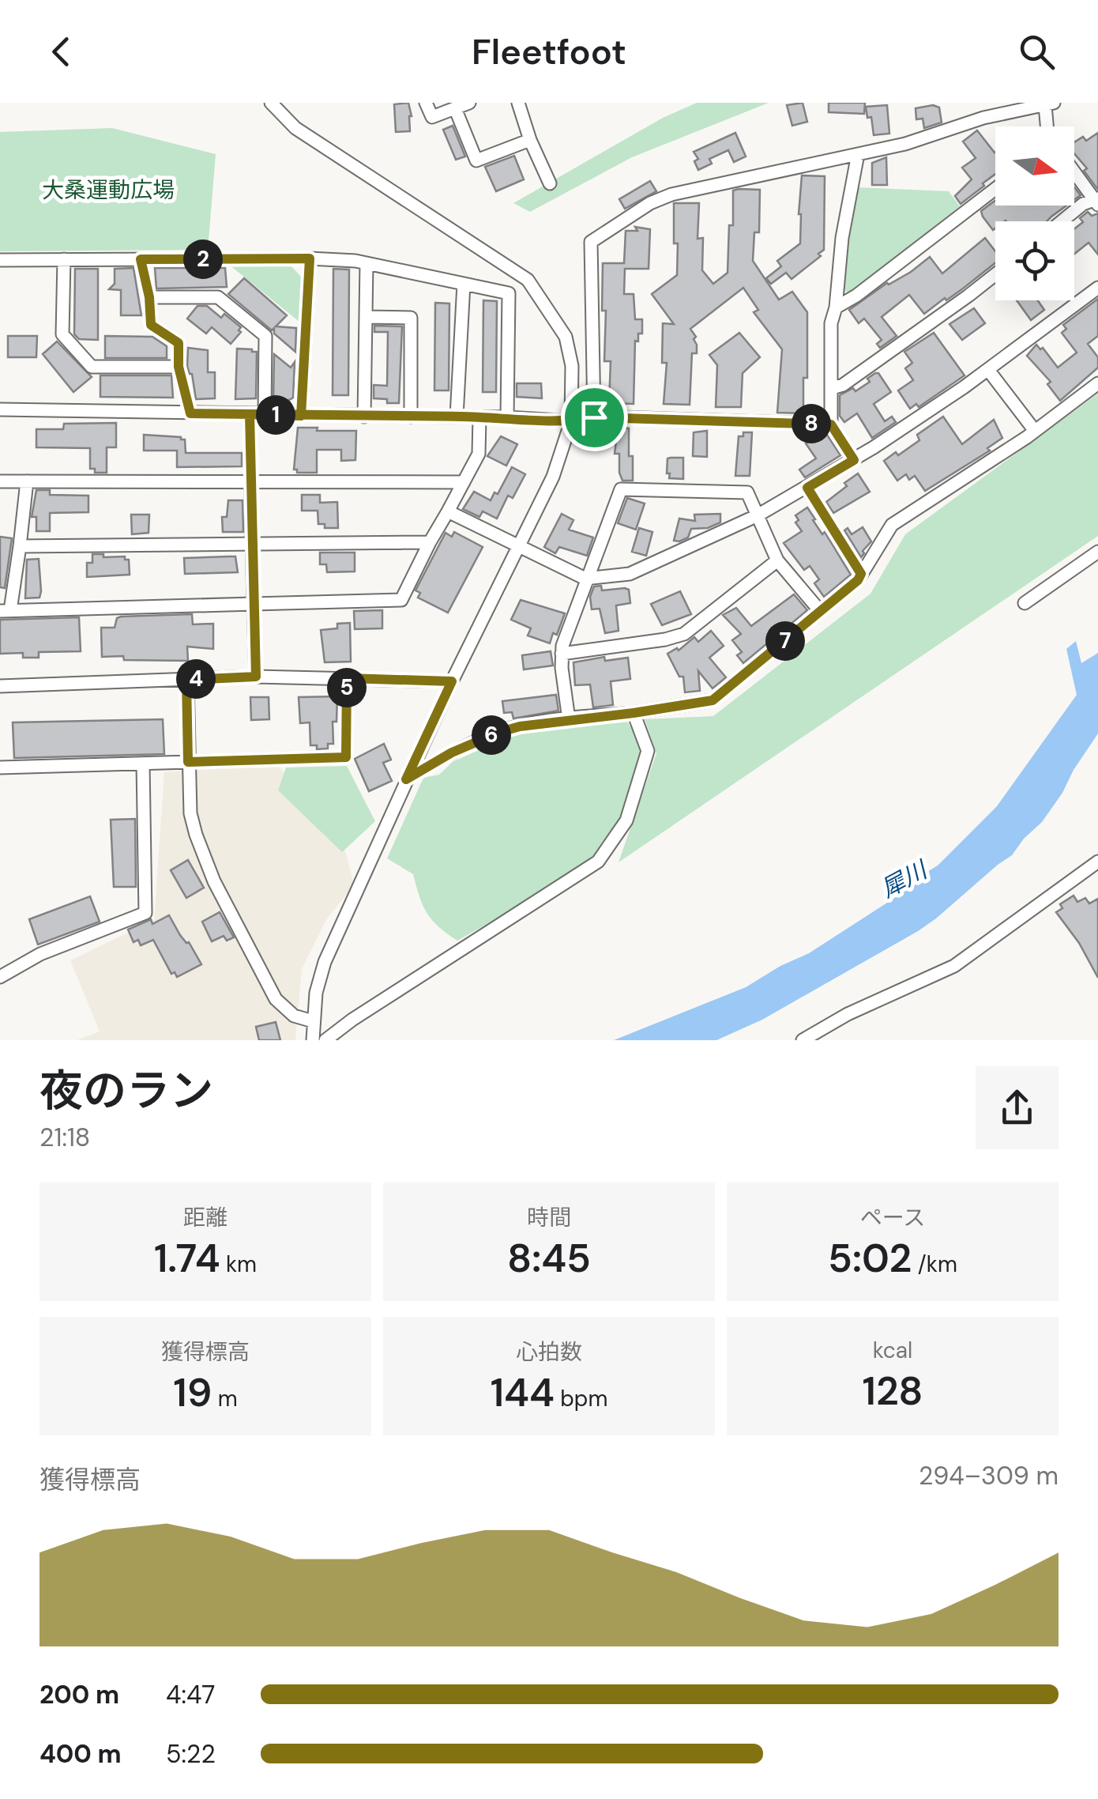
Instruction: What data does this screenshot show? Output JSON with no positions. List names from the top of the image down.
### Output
{
  "water": ["犀川"],
  "parks": ["大桑運動広場"],
  "north": "right",
  "page": {
    "header": "Fleetfoot",
    "pins": [
      "2",
      "1",
      "8",
      "7",
      "4",
      "5",
      "6"
    ],
    "heading": ["夜のラン", "21:18"],
    "stats": [
      ["距離", "1.74 km"],
      ["時間", "8:45"],
      ["ペース", "5:02 /km"],
      ["獲得標高", "19 m"],
      ["心拍数", "144 bpm"],
      ["kcal", "128"]
    ],
    "chart": ["獲得標高", "294–309 m"],
    "list": [
      {
        "name": "200 m",
        "note": "4:47"
      },
      {
        "name": "400 m",
        "note": "5:22"
      }
    ]
  }
}
